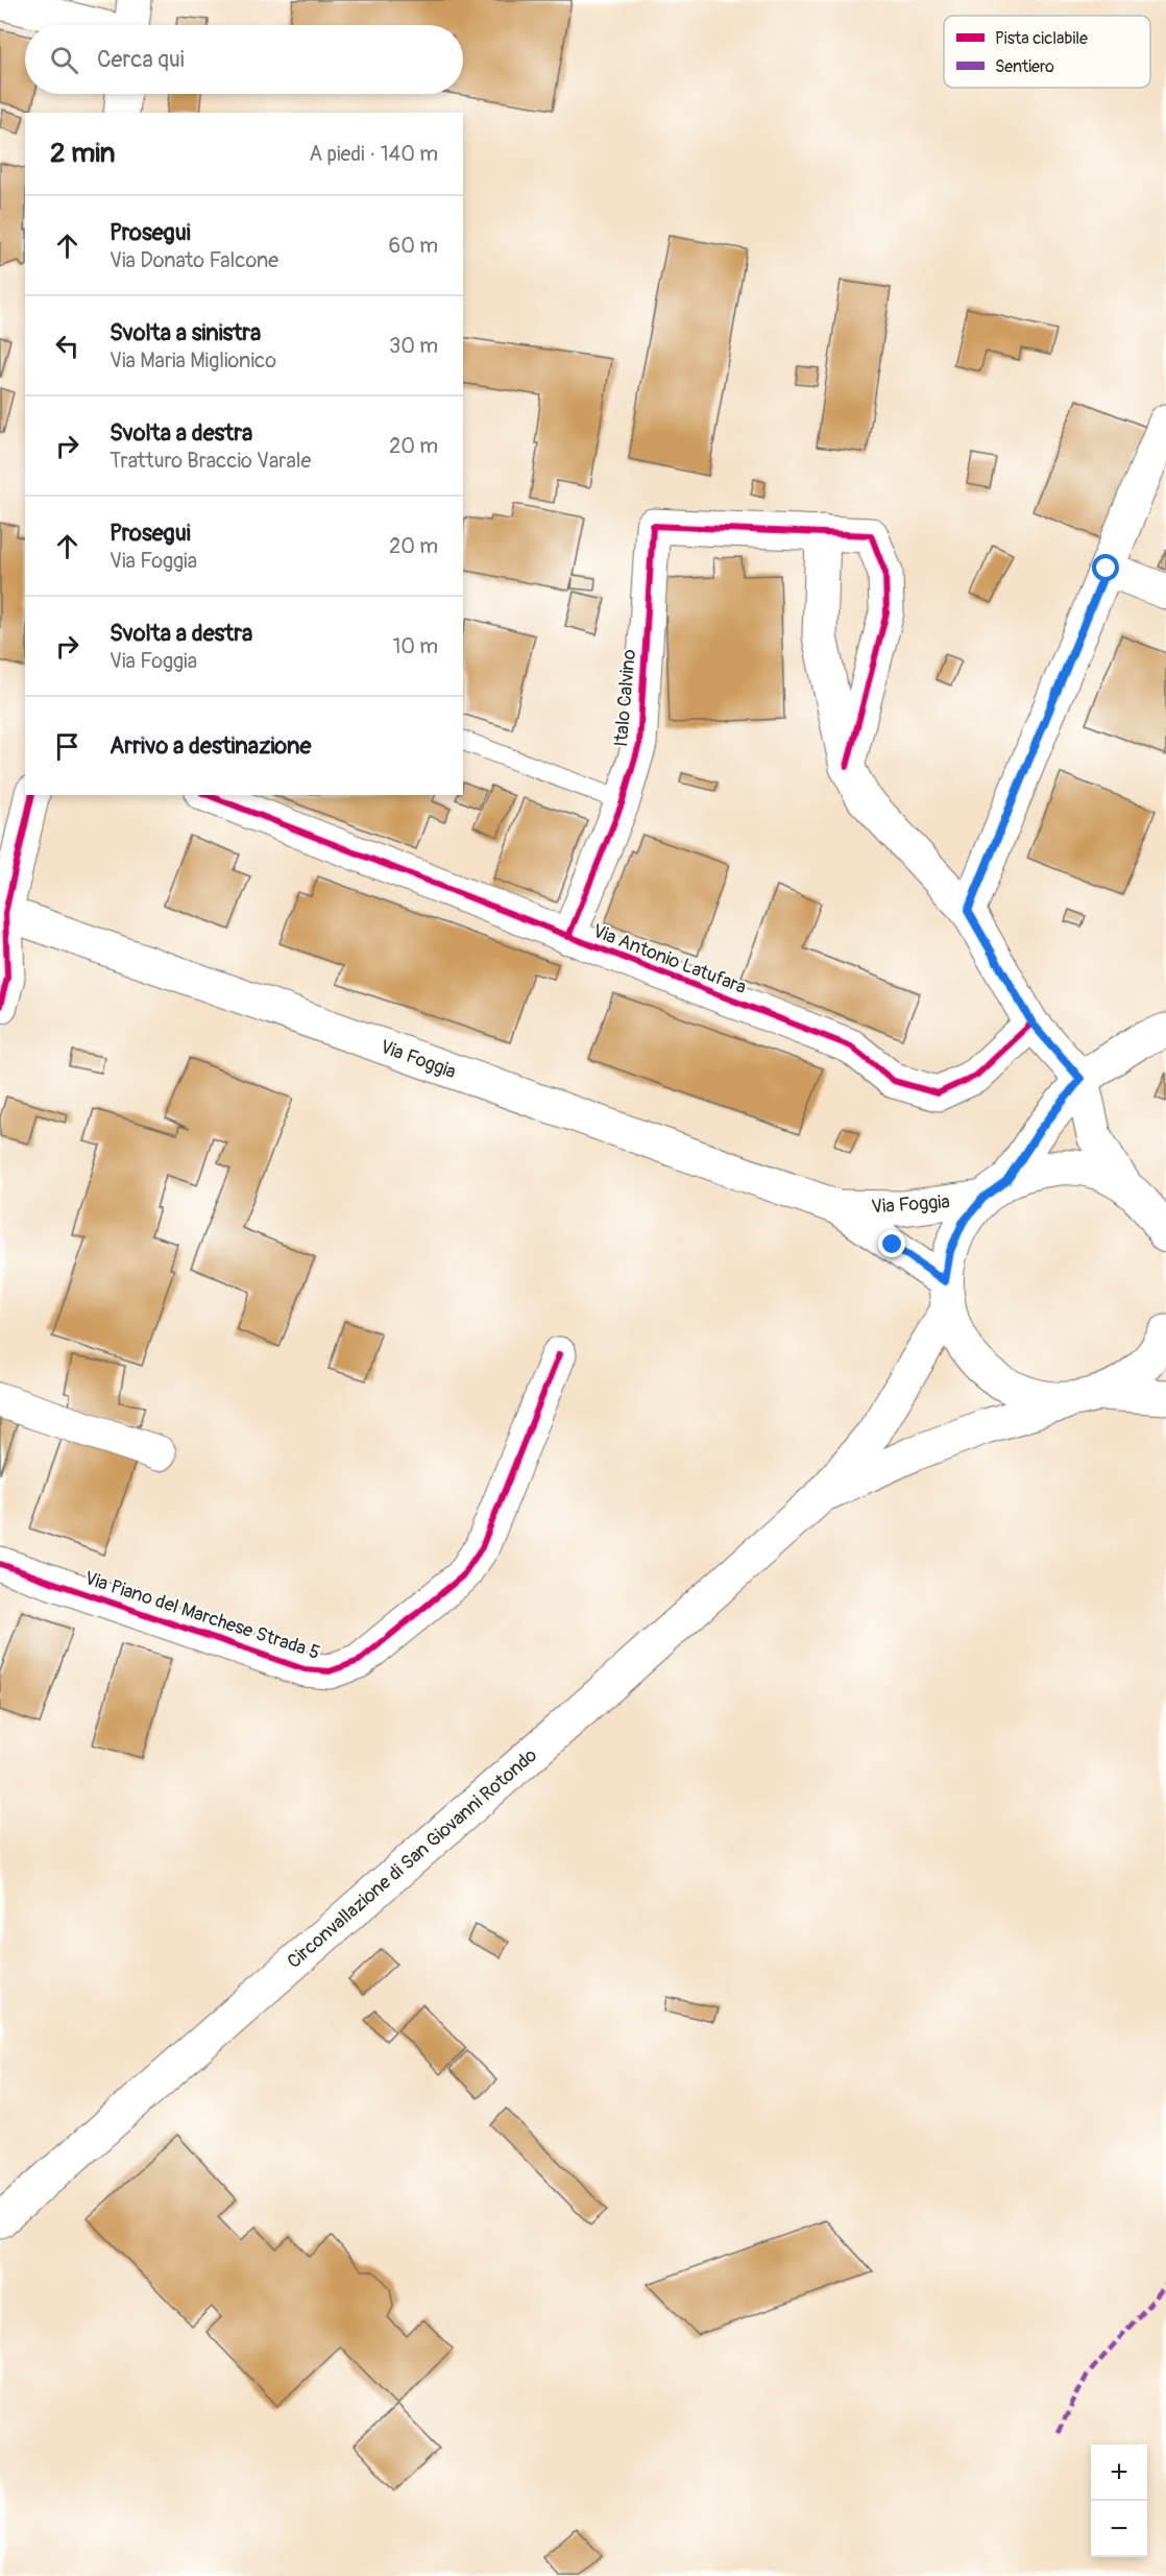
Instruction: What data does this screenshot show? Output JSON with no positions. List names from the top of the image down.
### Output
{
  "streets": {
    "street": [
      "Italo Calvino",
      "Via Antonio Latufara",
      "Via Foggia",
      "Via Piano del Marchese Strada 5",
      "Circonvallazione di San Giovanni Rotondo"
    ]
  },
  "crossings": [
    ["Italo Calvino", "Via Antonio Latufara"],
    ["Via Foggia", "Circonvallazione di San Giovanni Rotondo"]
  ],
  "legend": ["Pista ciclabile", "Sentiero"],
  "page": {
    "search": "Cerca qui",
    "heading": ["2 min", "A piedi · 140 m"],
    "list": [
      ["Prosegui", "Via Donato Falcone", "60 m"],
      ["Svolta a sinistra", "Via Maria Miglionico", "30 m"],
      ["Svolta a destra", "Tratturo Braccio Varale", "20 m"],
      ["Prosegui", "Via Foggia", "20 m"],
      ["Svolta a destra", "Via Foggia", "10 m"],
      "Arrivo a destinazione"
    ],
    "map_buttons": ["+", "−"]
  }
}
